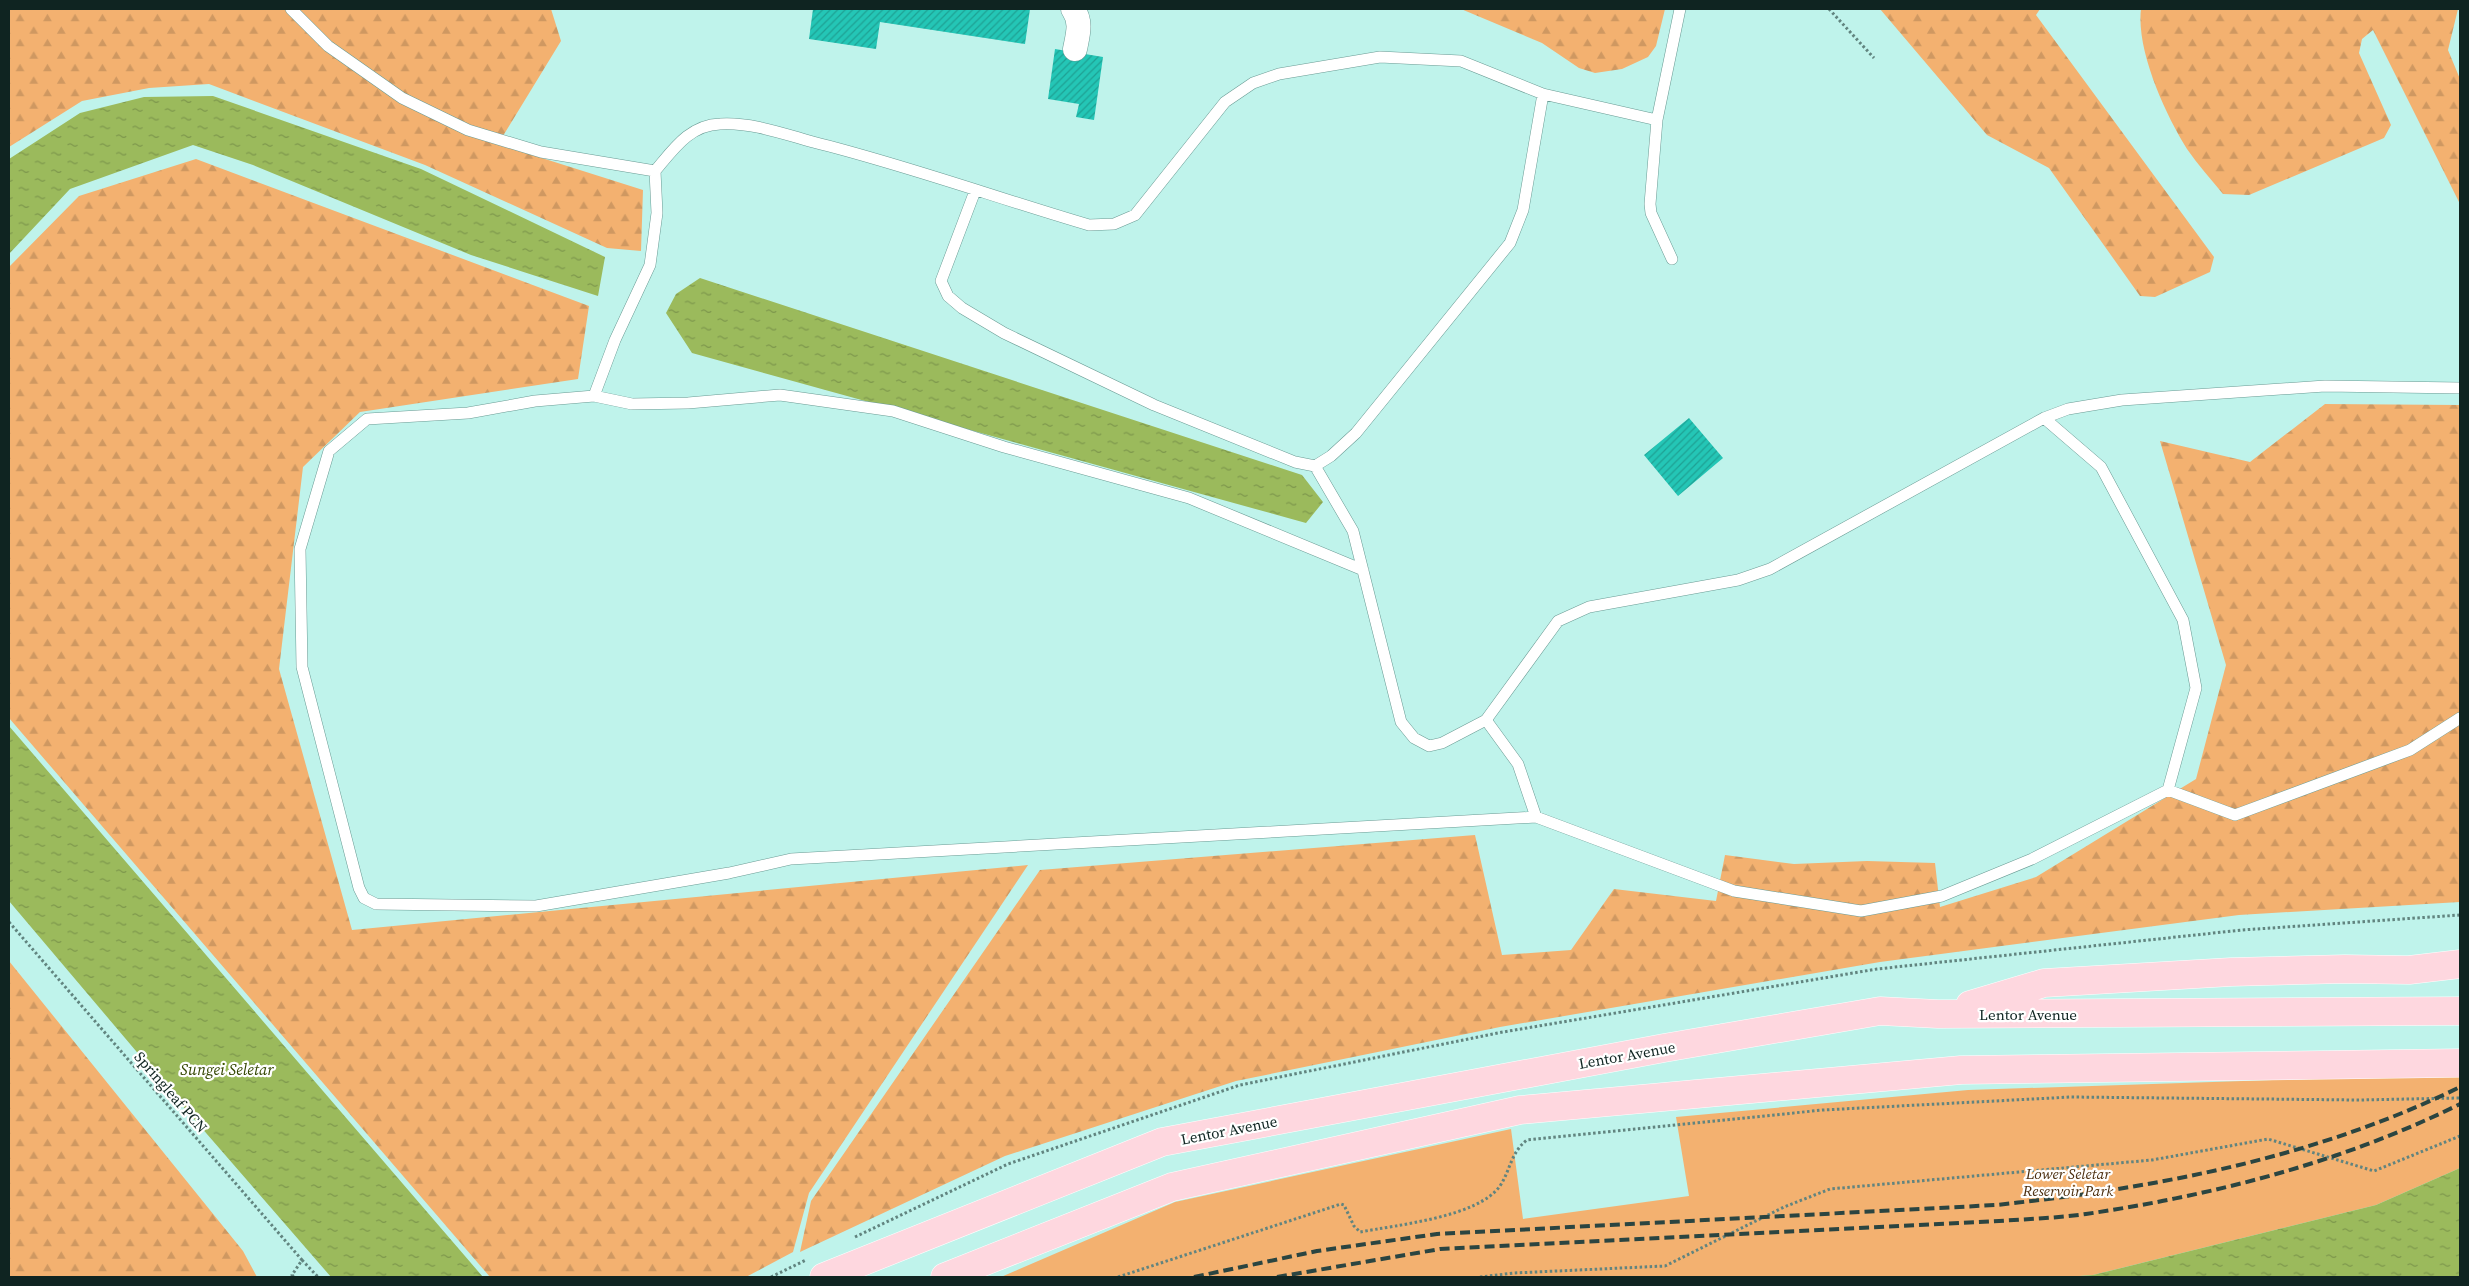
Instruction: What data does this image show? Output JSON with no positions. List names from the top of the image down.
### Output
{
  "streets": {
    "main road": ["Lentor Avenue"],
    "path": ["Springleaf PCN"]
  },
  "water": ["Sungei Seletar"],
  "parks": ["Lower Seletar Reservoir Park"]
}
